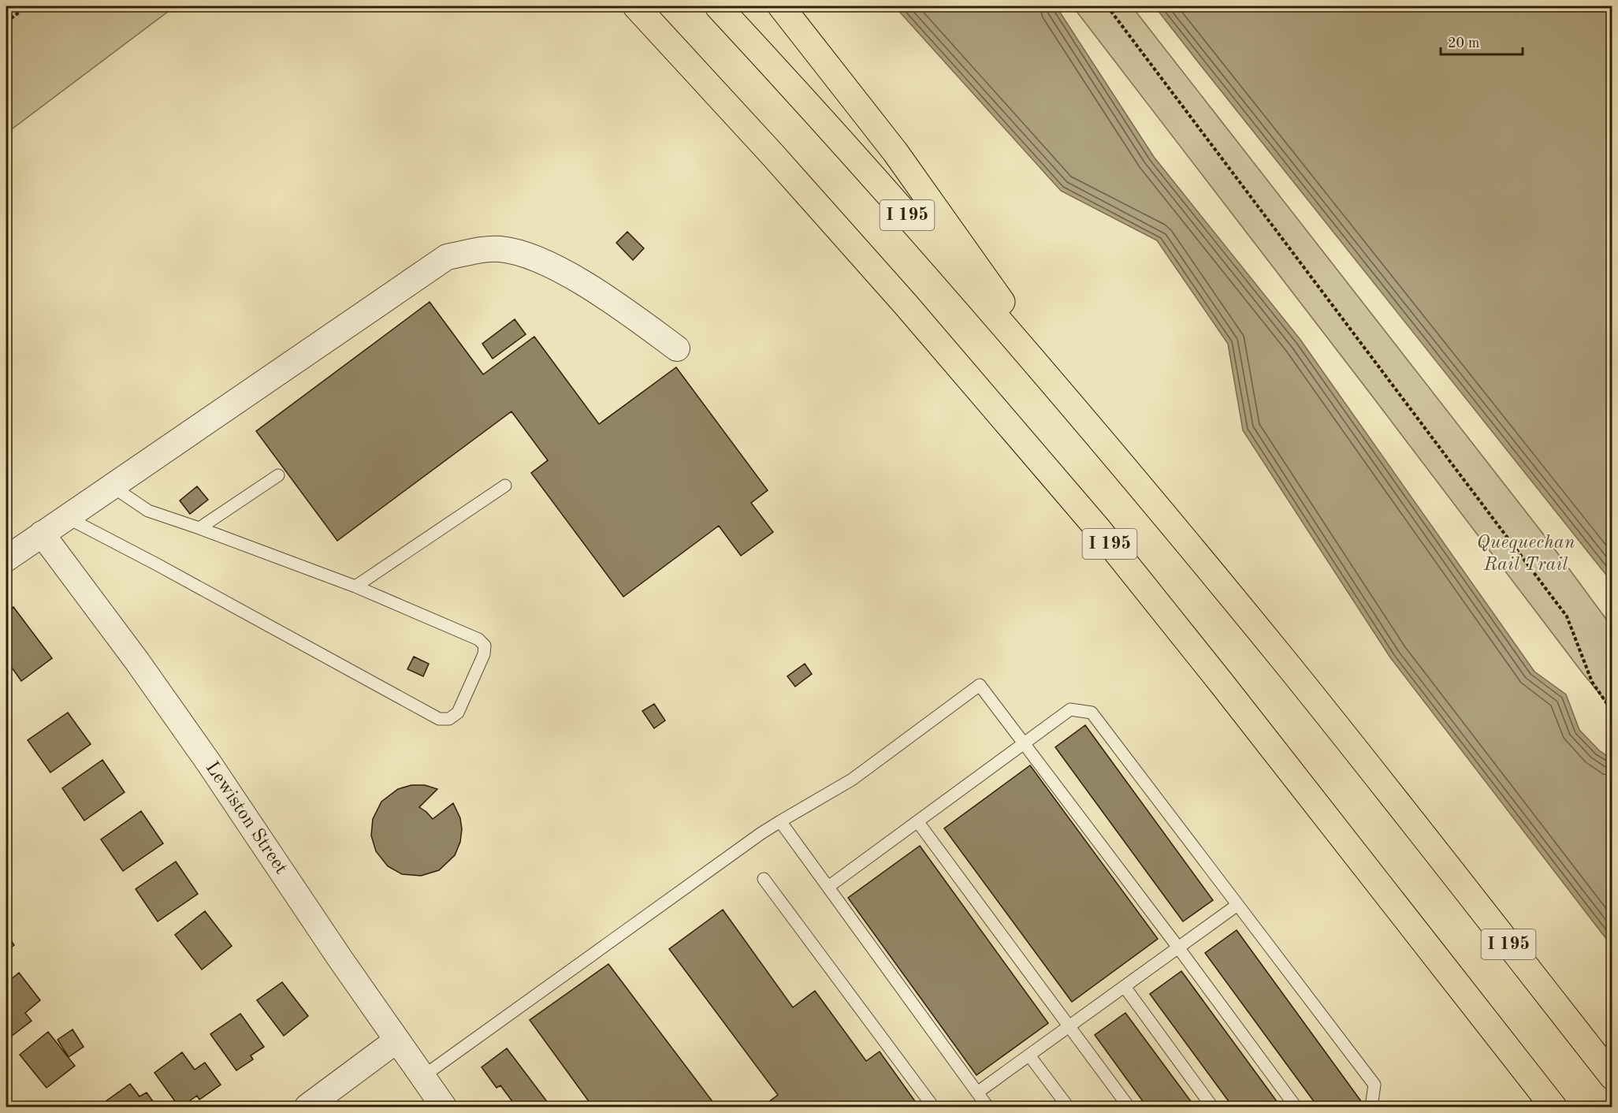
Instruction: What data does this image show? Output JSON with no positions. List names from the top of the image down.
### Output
{
  "streets": {
    "highway": ["I 195"],
    "street": ["Lewiston Street"]
  },
  "parks": ["Quequechan Rail Trail"],
  "scale_bar": "20 m"
}
